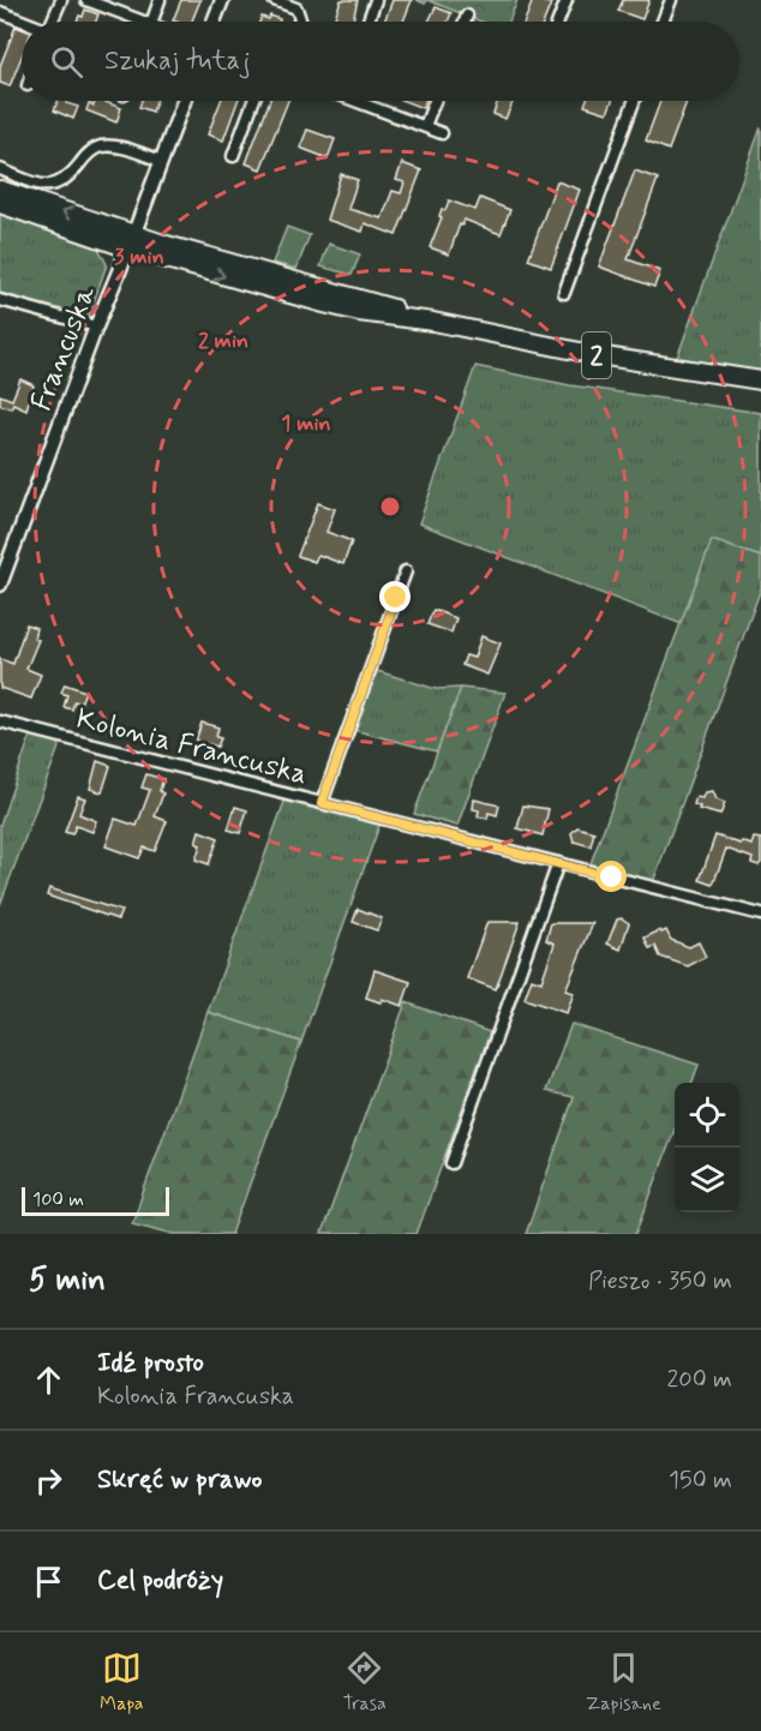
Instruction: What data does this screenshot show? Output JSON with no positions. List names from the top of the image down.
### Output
{
  "streets": {
    "highway": ["2"],
    "street": ["Francuska", "Kolonia Francuska"]
  },
  "crossings": [
    ["Francuska", "2"]
  ],
  "scale_bar": "100 m",
  "page": {
    "search": "Szukaj tutaj",
    "scale": "100 m",
    "heading": ["5 min", "Pieszo · 350 m"],
    "list": [
      ["Idź prosto", "Kolonia Francuska", "200 m"],
      ["Skręć w prawo", "150 m"],
      "Cel podróży"
    ],
    "nav": ["Mapa", "Trasa", "Zapisane"]
  },
  "rings": ["3 min", "2 min", "1 min"]
}
